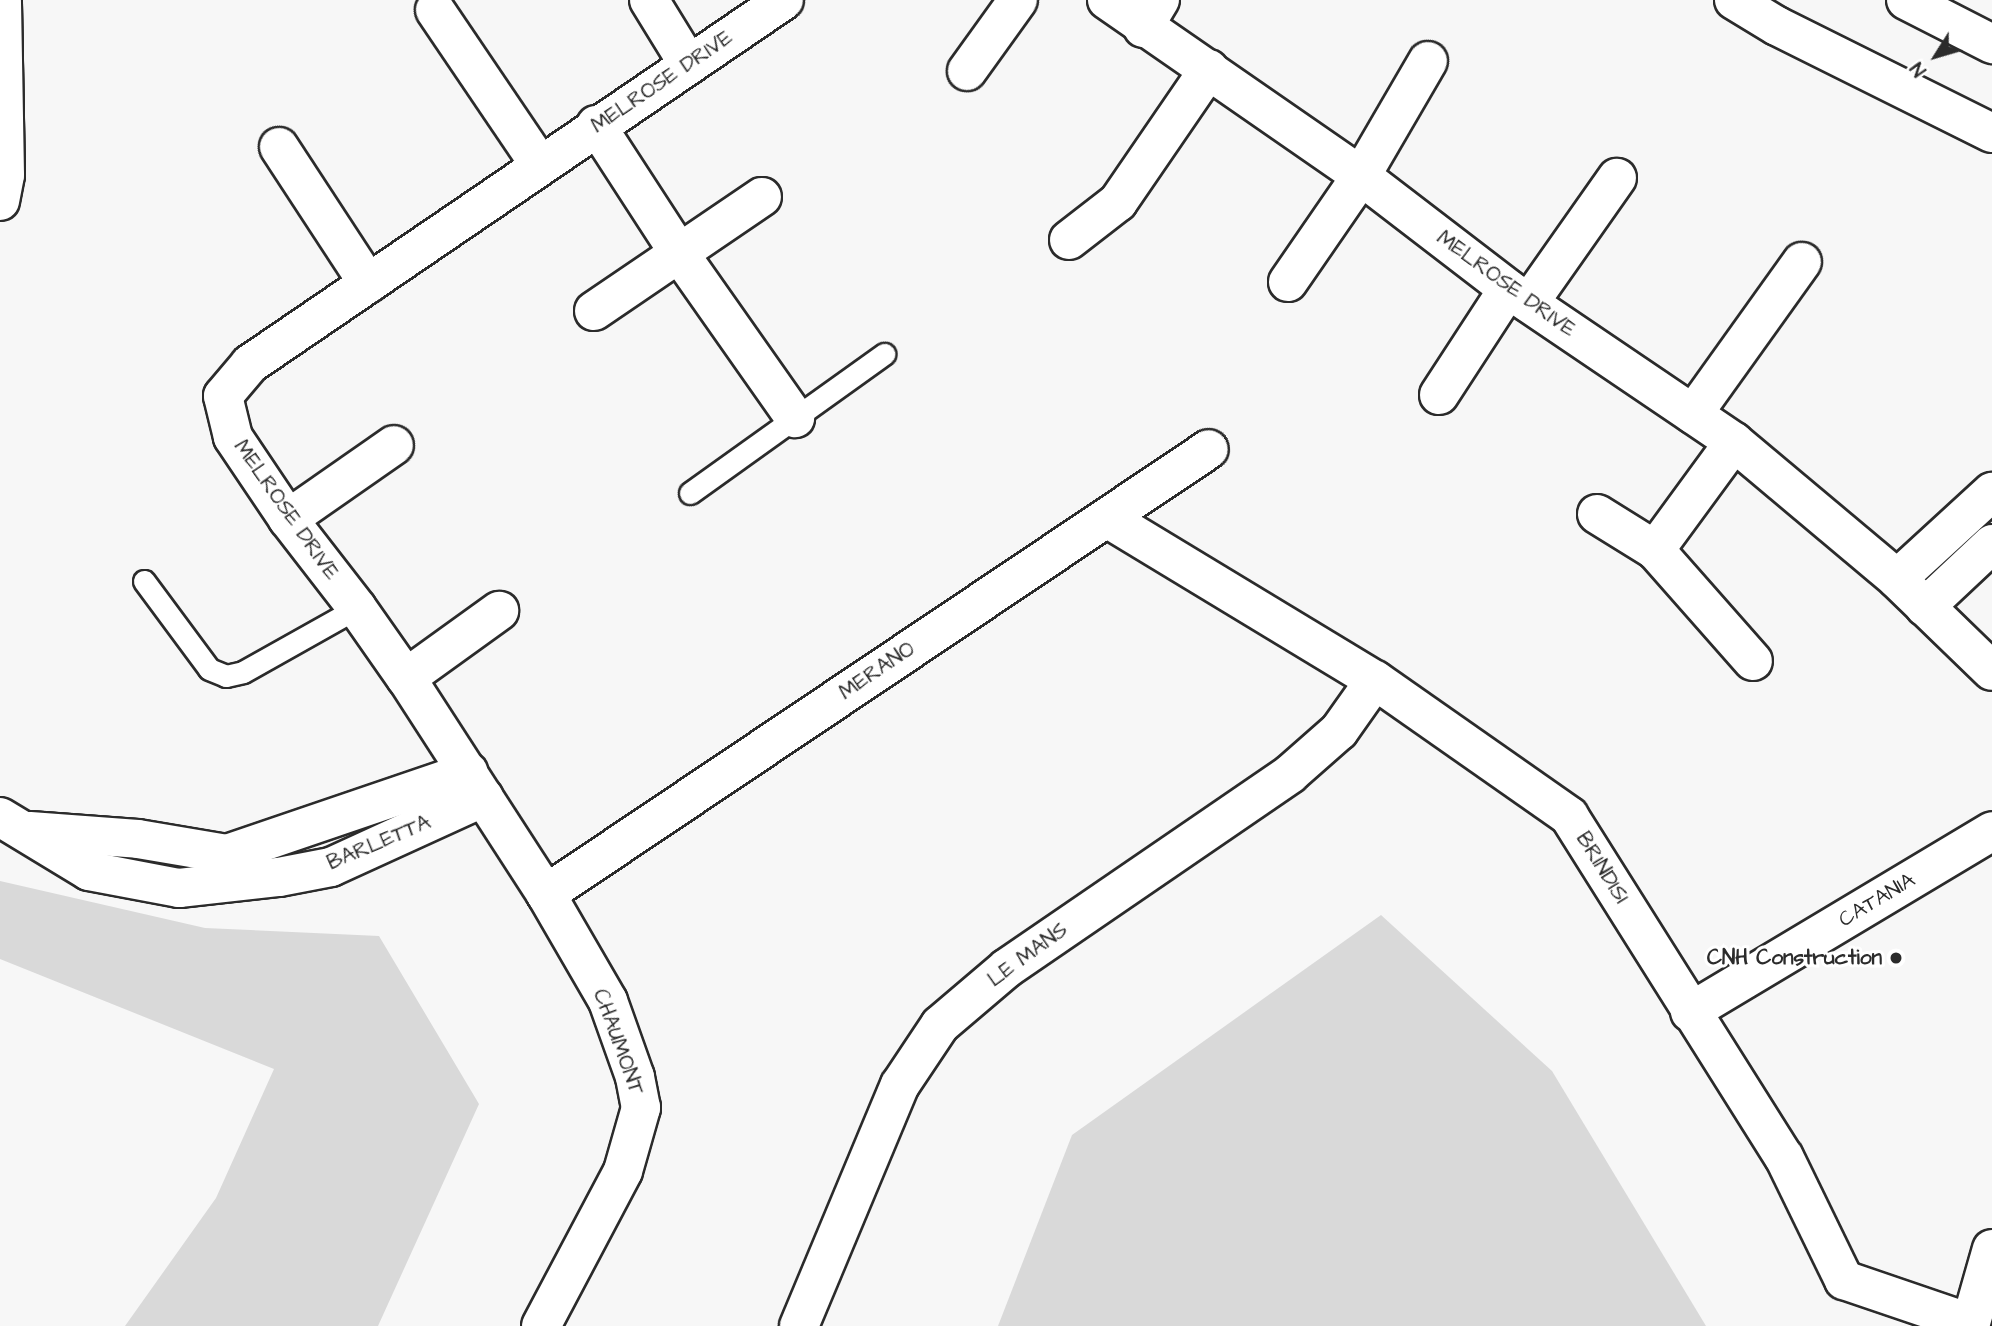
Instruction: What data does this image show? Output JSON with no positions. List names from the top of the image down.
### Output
{
  "streets": {
    "street": [
      "MELROSE DRIVE",
      "MERANO",
      "BARLETTA",
      "BRINDISI",
      "CATANIA",
      "LE MANS",
      "CHAUMONT"
    ]
  },
  "crossings": [
    ["MELROSE DRIVE", "BARLETTA"],
    ["MELROSE DRIVE", "CHAUMONT"],
    ["MERANO", "BRINDISI"],
    ["MERANO", "CHAUMONT"],
    ["BARLETTA", "CHAUMONT"],
    ["BRINDISI", "CATANIA"],
    ["BRINDISI", "LE MANS"]
  ],
  "places": ["CNH Construction"],
  "north": "bottom left"
}
